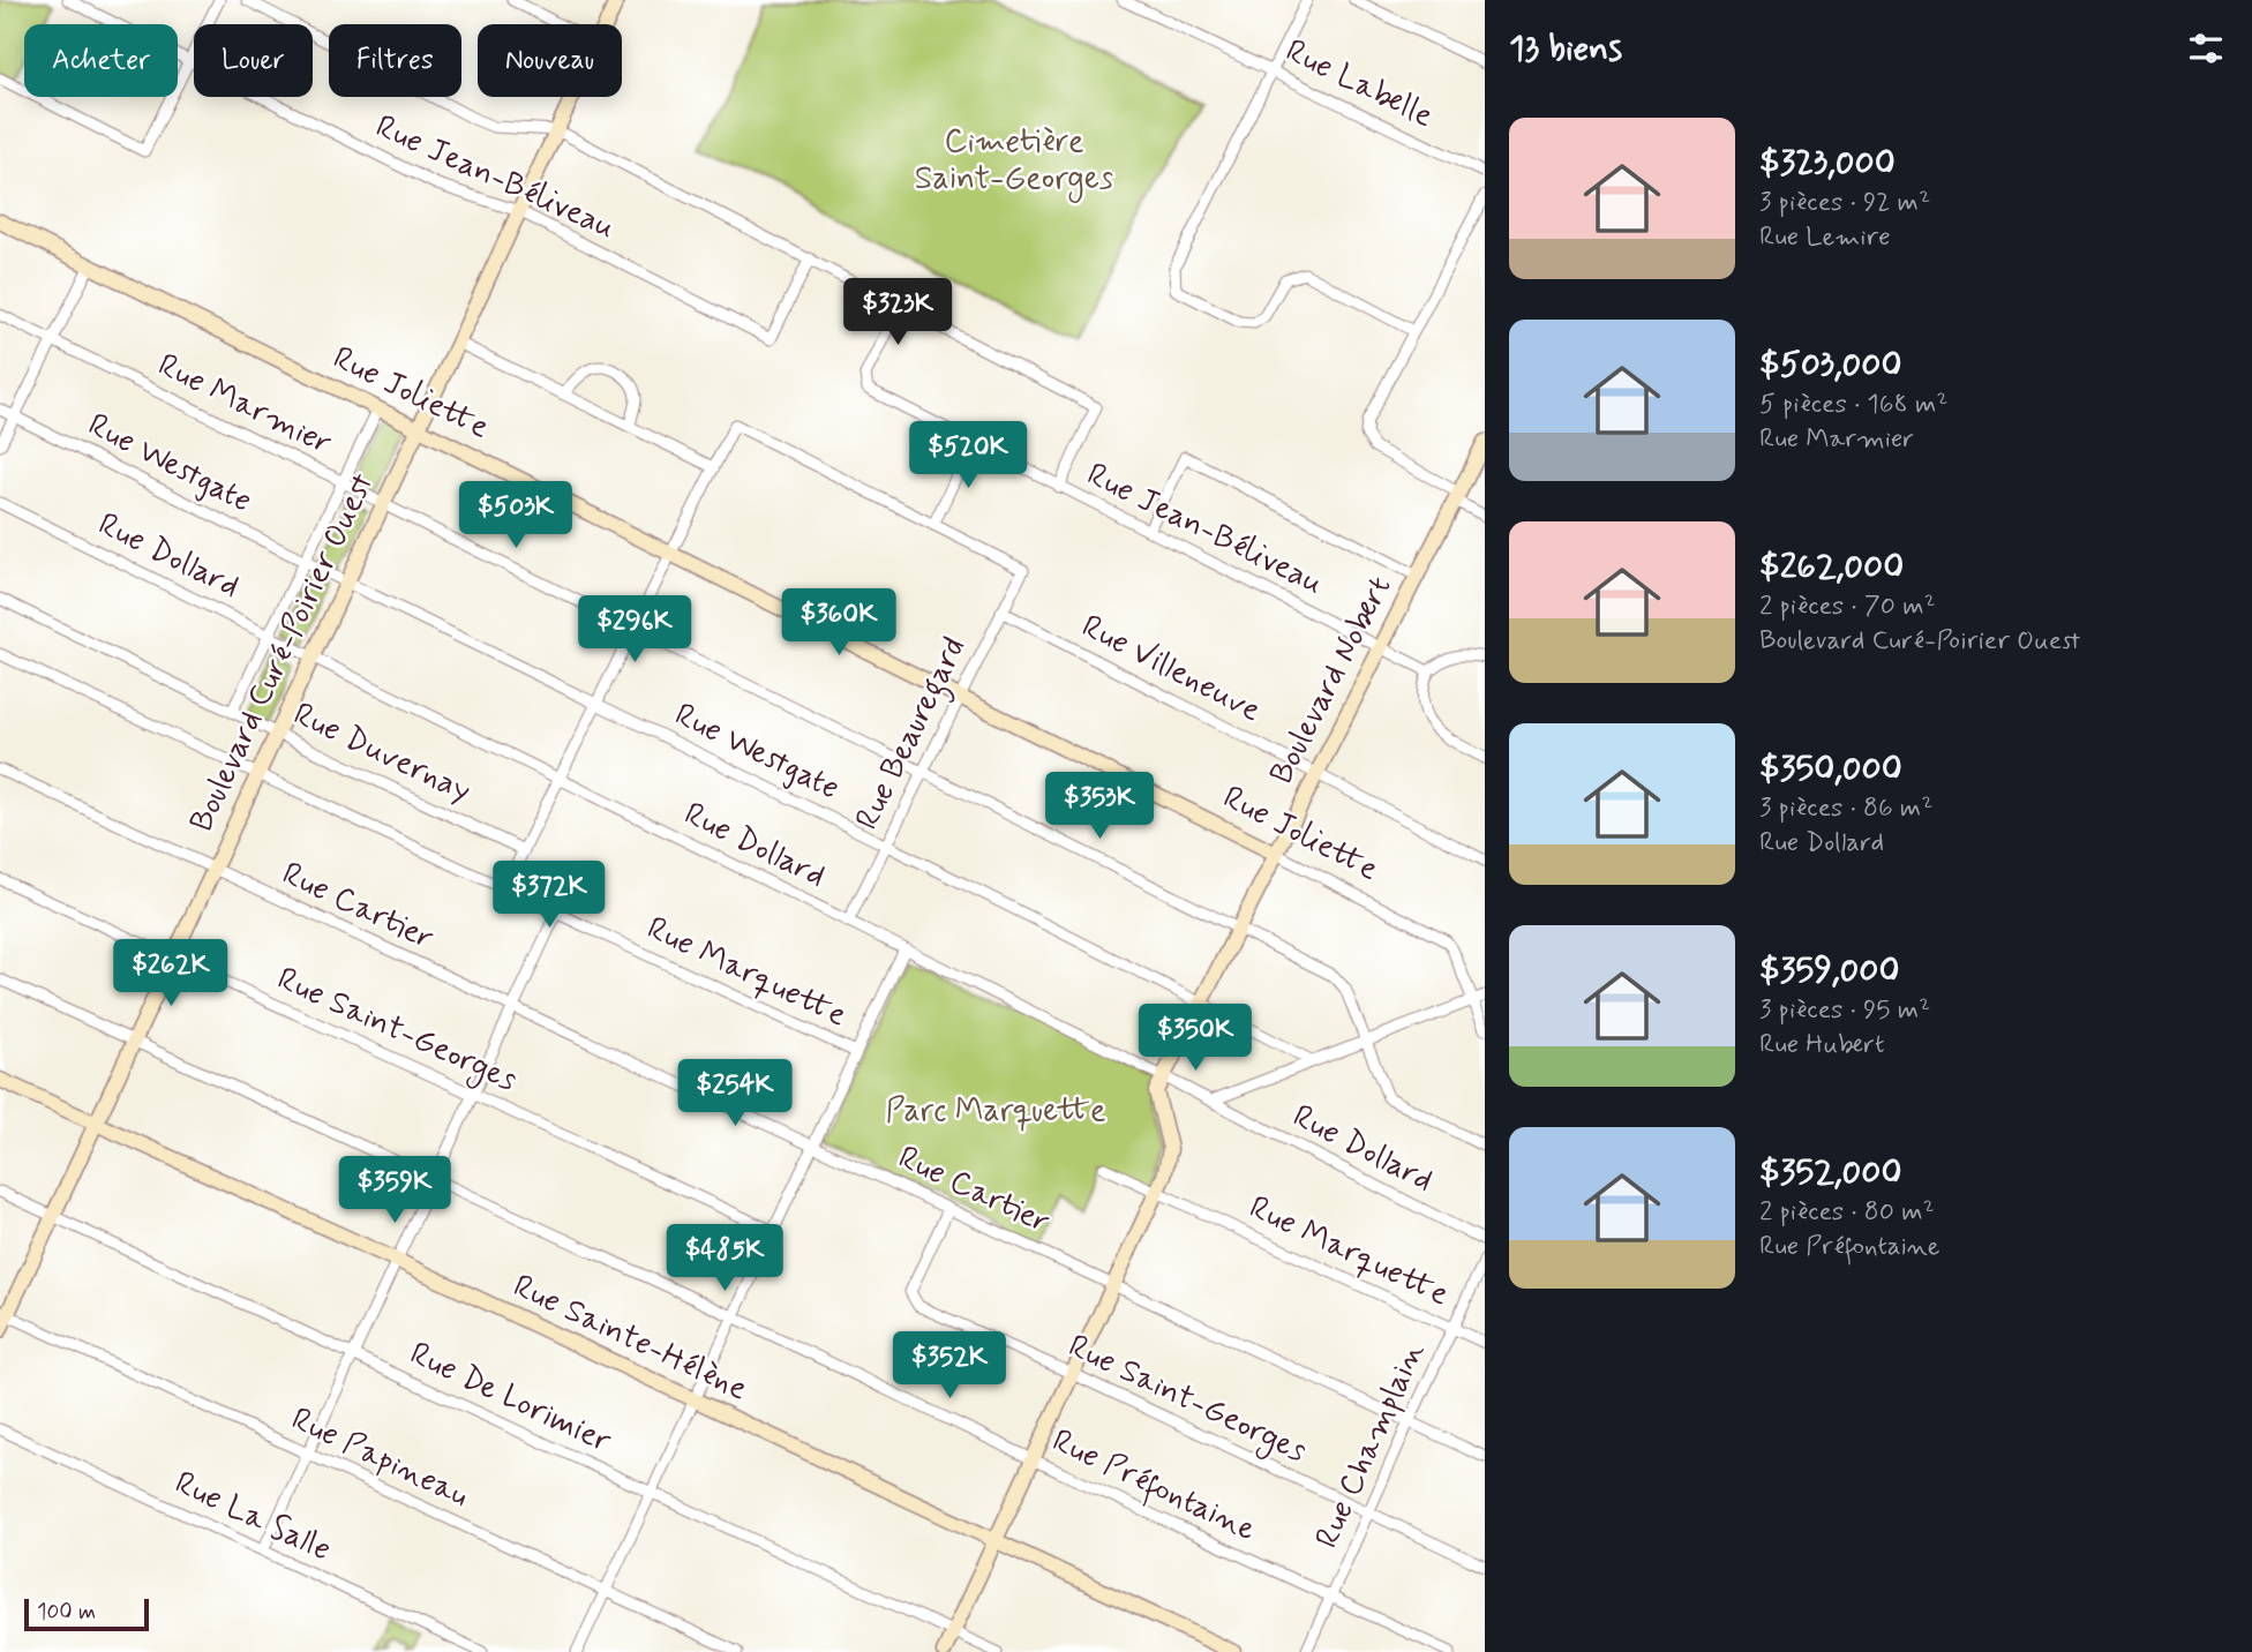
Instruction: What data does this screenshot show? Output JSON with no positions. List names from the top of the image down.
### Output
{
  "streets": {
    "street": [
      "Rue Labelle",
      "Rue Jean-Béliveau",
      "Rue Joliette",
      "Rue Marmier",
      "Rue Westgate",
      "Rue Dollard",
      "Boulevard Curé-Poirier Ouest",
      "Rue Villeneuve",
      "Boulevard Nobert",
      "Rue Beauregard",
      "Rue Duvernay",
      "Rue Cartier",
      "Rue Marquette",
      "Rue Saint-Georges",
      "Rue Sainte-Hélène",
      "Rue De Lorimier",
      "Rue Champlain",
      "Rue Papineau",
      "Rue Préfontaine",
      "Rue La Salle"
    ]
  },
  "crossings": [
    ["Rue Jean-Béliveau", "Boulevard Curé-Poirier Ouest"],
    ["Rue Jean-Béliveau", "Boulevard Nobert"],
    ["Rue Joliette", "Boulevard Curé-Poirier Ouest"],
    ["Rue Joliette", "Boulevard Nobert"],
    ["Rue Joliette", "Rue Beauregard"],
    ["Rue Marmier", "Boulevard Curé-Poirier Ouest"],
    ["Rue Marmier", "Boulevard Nobert"],
    ["Rue Marmier", "Rue Beauregard"],
    ["Rue Westgate", "Boulevard Curé-Poirier Ouest"],
    ["Rue Westgate", "Boulevard Nobert"],
    ["Rue Westgate", "Rue Beauregard"],
    ["Rue Dollard", "Boulevard Curé-Poirier Ouest"],
    ["Rue Dollard", "Boulevard Nobert"],
    ["Rue Dollard", "Rue Beauregard"],
    ["Boulevard Curé-Poirier Ouest", "Rue Duvernay"],
    ["Boulevard Curé-Poirier Ouest", "Rue Cartier"],
    ["Boulevard Curé-Poirier Ouest", "Rue Marquette"],
    ["Boulevard Curé-Poirier Ouest", "Rue Saint-Georges"],
    ["Boulevard Curé-Poirier Ouest", "Rue Sainte-Hélène"],
    ["Boulevard Curé-Poirier Ouest", "Rue De Lorimier"],
    ["Boulevard Curé-Poirier Ouest", "Rue Papineau"],
    ["Boulevard Curé-Poirier Ouest", "Rue Préfontaine"],
    ["Rue Villeneuve", "Boulevard Nobert"],
    ["Rue Villeneuve", "Rue Beauregard"],
    ["Boulevard Nobert", "Rue Cartier"],
    ["Boulevard Nobert", "Rue Marquette"],
    ["Boulevard Nobert", "Rue Saint-Georges"],
    ["Boulevard Nobert", "Rue Sainte-Hélène"],
    ["Boulevard Nobert", "Rue De Lorimier"],
    ["Boulevard Nobert", "Rue Préfontaine"],
    ["Rue Cartier", "Rue Saint-Georges"],
    ["Rue Cartier", "Rue Champlain"],
    ["Rue Marquette", "Rue Champlain"],
    ["Rue Saint-Georges", "Rue Champlain"],
    ["Rue Champlain", "Rue Préfontaine"]
  ],
  "parks": ["Cimetière Saint-Georges", "Parc Marquette"],
  "scale_bar": "100 m",
  "page": {
    "heading": "13 biens",
    "chip": [
      "Acheter",
      "Louer",
      "Filtres",
      "Nouveau"
    ],
    "list": [
      {
        "name": "$323,000",
        "note": "3 pièces · 92 m² · Rue Lemire"
      },
      {
        "name": "$503,000",
        "note": "5 pièces · 168 m² · Rue Marmier"
      },
      {
        "name": "$262,000",
        "note": "2 pièces · 70 m² · Boulevard Curé-Poirier Ouest"
      },
      {
        "name": "$350,000",
        "note": "3 pièces · 86 m² · Rue Dollard"
      },
      {
        "name": "$359,000",
        "note": "3 pièces · 95 m² · Rue Hubert"
      },
      {
        "name": "$352,000",
        "note": "2 pièces · 80 m² · Rue Préfontaine"
      }
    ],
    "price": [
      "$323K",
      "$520K",
      "$503K",
      "$360K",
      "$296K",
      "$353K",
      "$372K",
      "$262K",
      "$350K",
      "$254K",
      "$359K",
      "$485K",
      "$352K"
    ],
    "scale": "100 m"
  }
}
